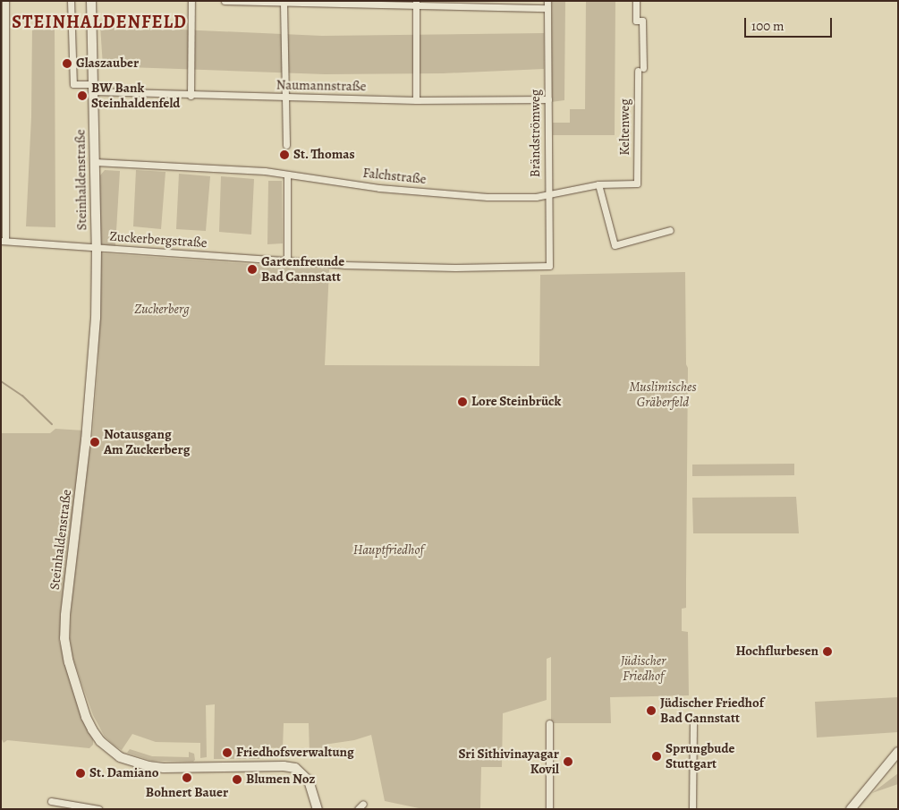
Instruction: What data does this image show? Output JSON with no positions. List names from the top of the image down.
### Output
{
  "streets": {
    "street": [
      "Naumannstraße",
      "Keltenweg",
      "Brändströmweg",
      "Falchstraße",
      "Steinhaldenstraße",
      "Zuckerbergstraße"
    ]
  },
  "crossings": [
    ["Naumannstraße", "Brändströmweg"],
    ["Naumannstraße", "Steinhaldenstraße"],
    ["Keltenweg", "Falchstraße"],
    ["Brändströmweg", "Falchstraße"],
    ["Brändströmweg", "Zuckerbergstraße"],
    ["Falchstraße", "Steinhaldenstraße"],
    ["Steinhaldenstraße", "Zuckerbergstraße"]
  ],
  "districts": ["STEINHALDENFELD"],
  "parks": [
    "Zuckerberg",
    "Muslimisches Gräberfeld",
    "Hauptfriedhof",
    "Jüdischer Friedhof"
  ],
  "places": [
    "Glaszauber",
    "BW Bank Steinhaldenfeld",
    "St. Thomas",
    "Gartenfreunde Bad Cannstatt",
    "Lore Steinbrück",
    "Notausgang Am Zuckerberg",
    "Hochflurbesen",
    "Jüdischer Friedhof Bad Cannstatt",
    "Friedhofsverwaltung",
    "Sprungbude Stuttgart",
    "Sri Sithivinayagar Kovil",
    "St. Damiano",
    "Bohnert Bauer",
    "Blumen Noz"
  ],
  "scale_bar": "100 m"
}
